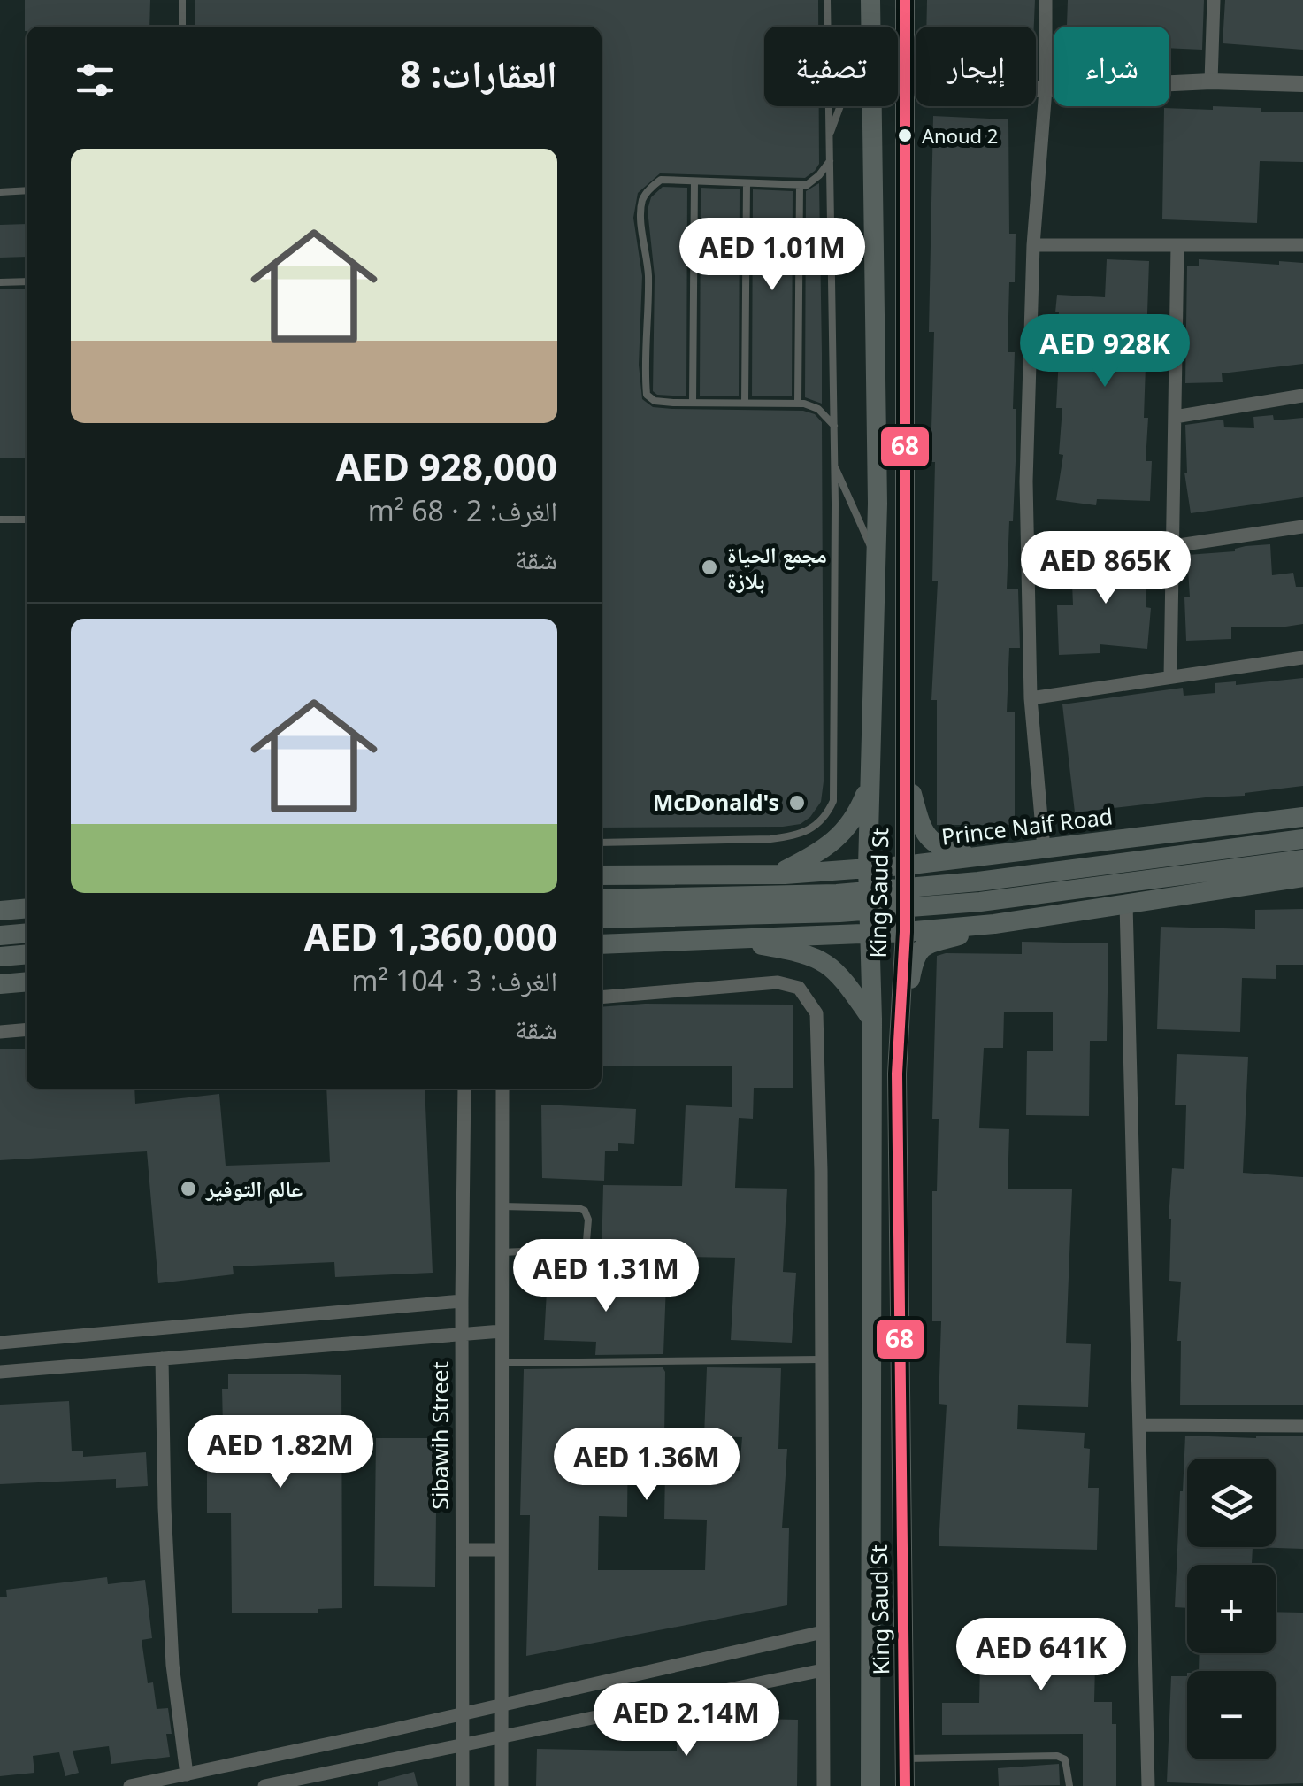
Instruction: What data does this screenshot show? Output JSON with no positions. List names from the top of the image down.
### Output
{
  "streets": {
    "main road": ["Prince Naif Road", "King Saud St"],
    "street": ["Sibawih Street"]
  },
  "crossings": [
    ["Prince Naif Road", "King Saud St"]
  ],
  "places": [
    "Anoud 2",
    "مجمع الحياة بلازة",
    "McDonald's",
    "عالم التوفير"
  ],
  "lines": ["transit line 68"],
  "page": {
    "chip": ["شراء", "إيجار", "تصفية"],
    "heading": "العقارات: 8",
    "list": [
      {
        "name": "AED 928,000",
        "note": "الغرف: 2 · 68 m² · شقة"
      },
      {
        "name": "AED 1,360,000",
        "note": "الغرف: 3 · 104 m² · شقة"
      }
    ],
    "price": [
      "AED 1.01M",
      "AED 928K",
      "AED 865K",
      "AED 1.31M",
      "AED 1.82M",
      "AED 1.36M",
      "AED 641K",
      "AED 2.14M"
    ],
    "map_buttons": ["+", "−"]
  }
}
